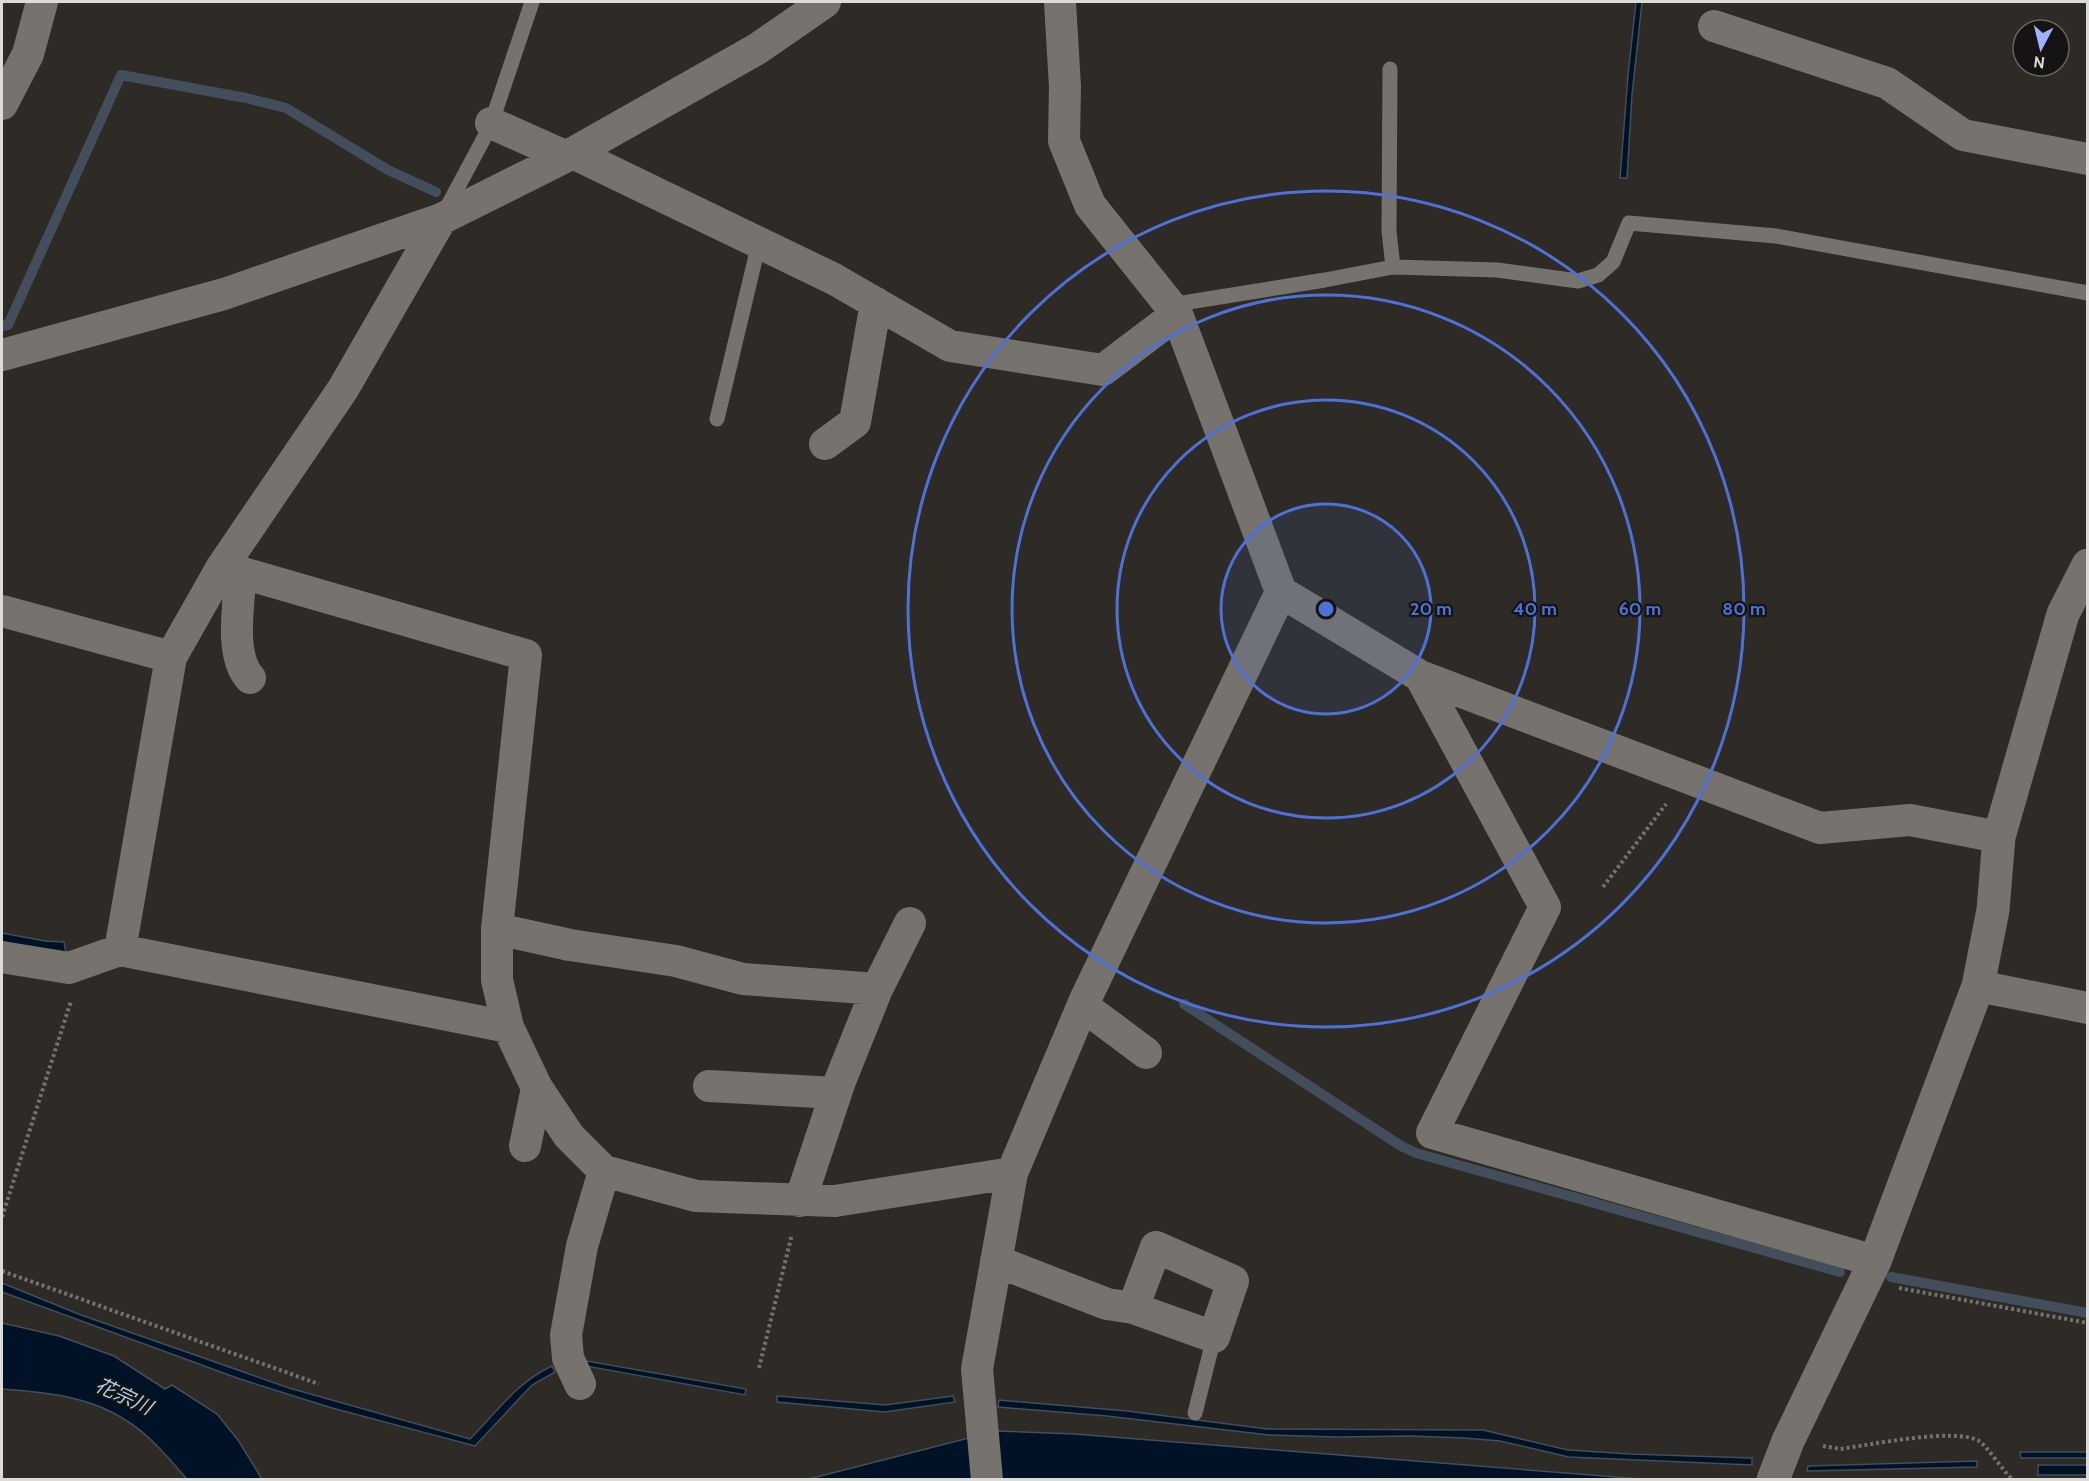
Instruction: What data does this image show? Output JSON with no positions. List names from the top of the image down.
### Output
{
  "water": ["花宗川"],
  "north": "bottom",
  "rings": [
    "20 m",
    "40 m",
    "60 m",
    "80 m"
  ]
}
